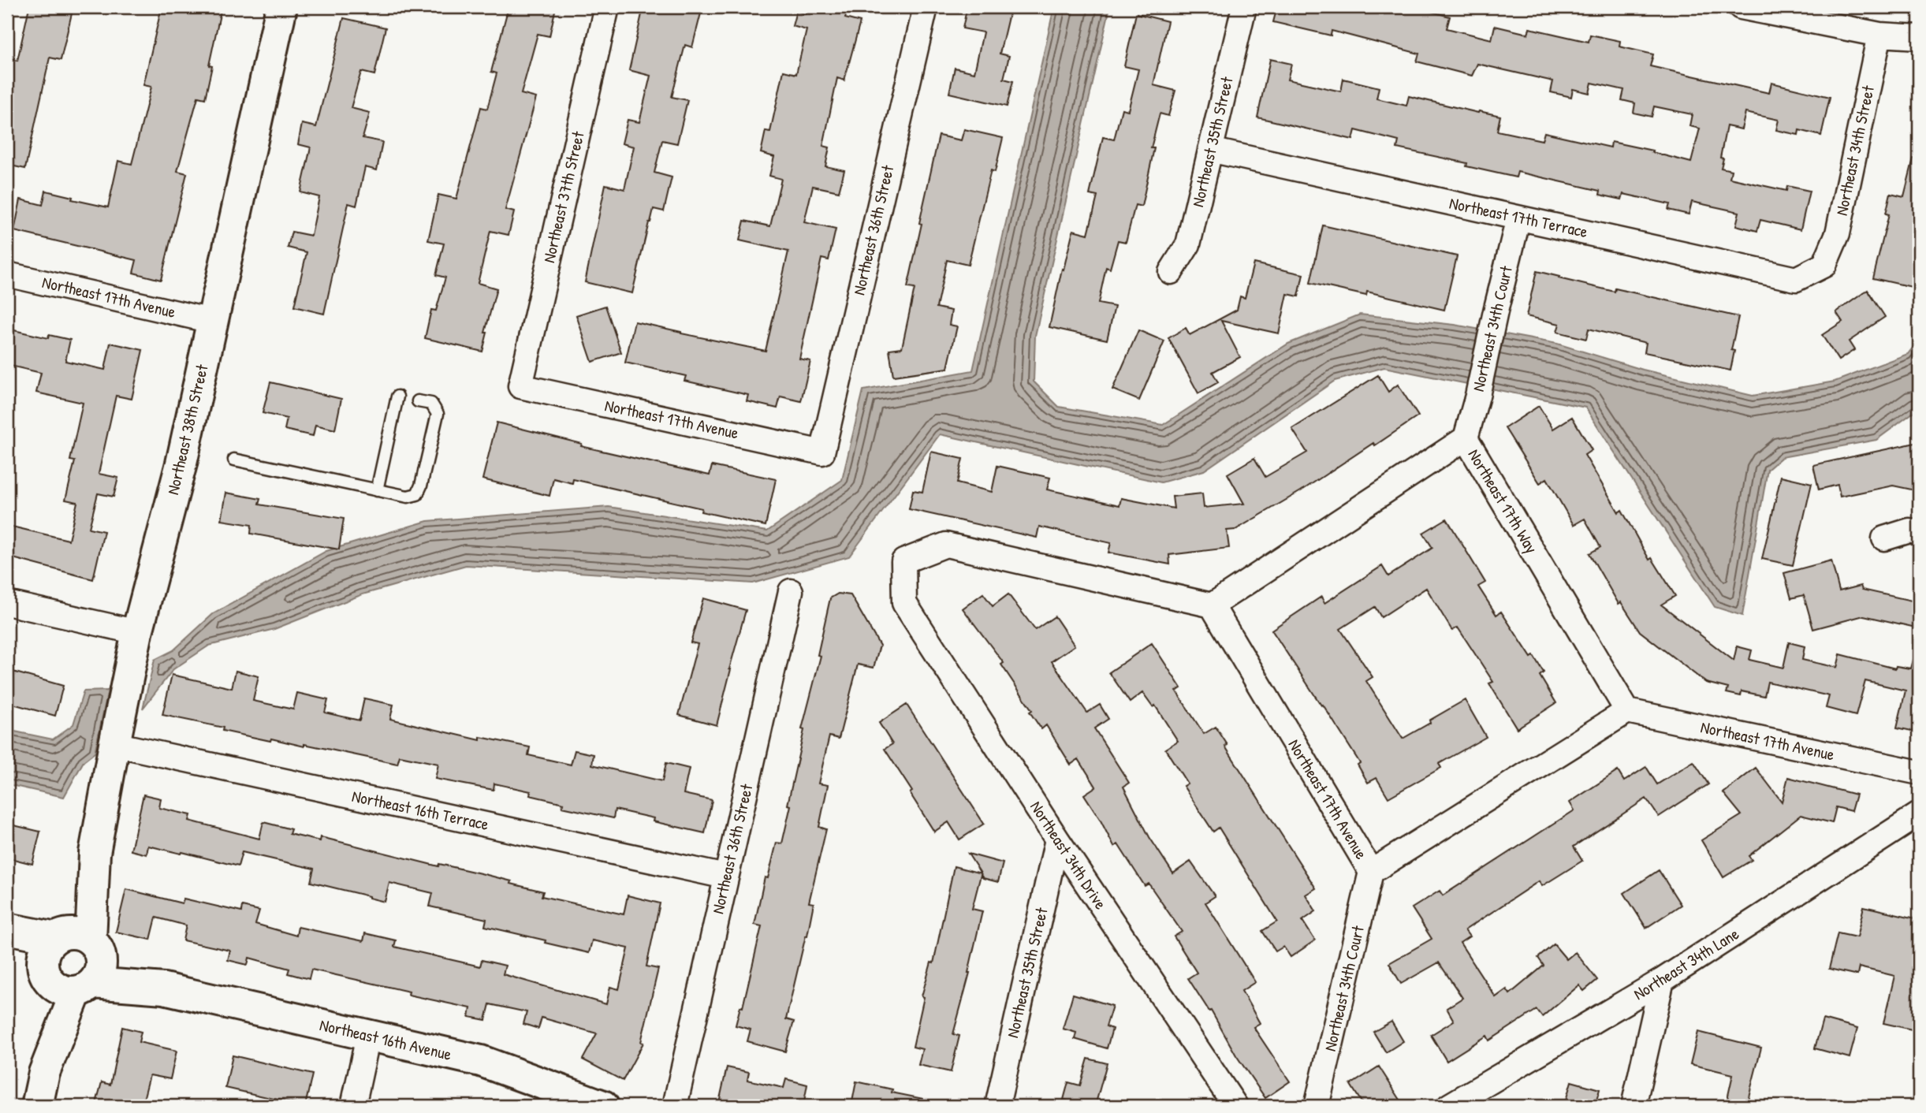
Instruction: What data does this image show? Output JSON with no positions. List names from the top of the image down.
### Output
{
  "streets": {
    "street": [
      "Northeast 35th Street",
      "Northeast 34th Street",
      "Northeast 37th Street",
      "Northeast 17th Terrace",
      "Northeast 36th Street",
      "Northeast 17th Avenue",
      "Northeast 34th Court",
      "Northeast 38th Street",
      "Northeast 17th Way",
      "Northeast 16th Terrace",
      "Northeast 34th Drive",
      "Northeast 34th Lane",
      "Northeast 16th Avenue"
    ]
  },
  "crossings": [
    ["Northeast 35th Street", "Northeast 17th Terrace"],
    ["Northeast 35th Street", "Northeast 34th Drive"],
    ["Northeast 34th Street", "Northeast 17th Terrace"],
    ["Northeast 37th Street", "Northeast 17th Avenue"],
    ["Northeast 17th Terrace", "Northeast 34th Court"],
    ["Northeast 36th Street", "Northeast 17th Avenue"],
    ["Northeast 36th Street", "Northeast 16th Terrace"],
    ["Northeast 17th Avenue", "Northeast 34th Court"],
    ["Northeast 17th Avenue", "Northeast 38th Street"],
    ["Northeast 17th Avenue", "Northeast 17th Way"],
    ["Northeast 17th Avenue", "Northeast 34th Drive"],
    ["Northeast 34th Court", "Northeast 17th Way"],
    ["Northeast 38th Street", "Northeast 16th Terrace"],
    ["Northeast 38th Street", "Northeast 16th Avenue"],
    ["Northeast 17th Way", "Northeast 34th Drive"]
  ]
}
